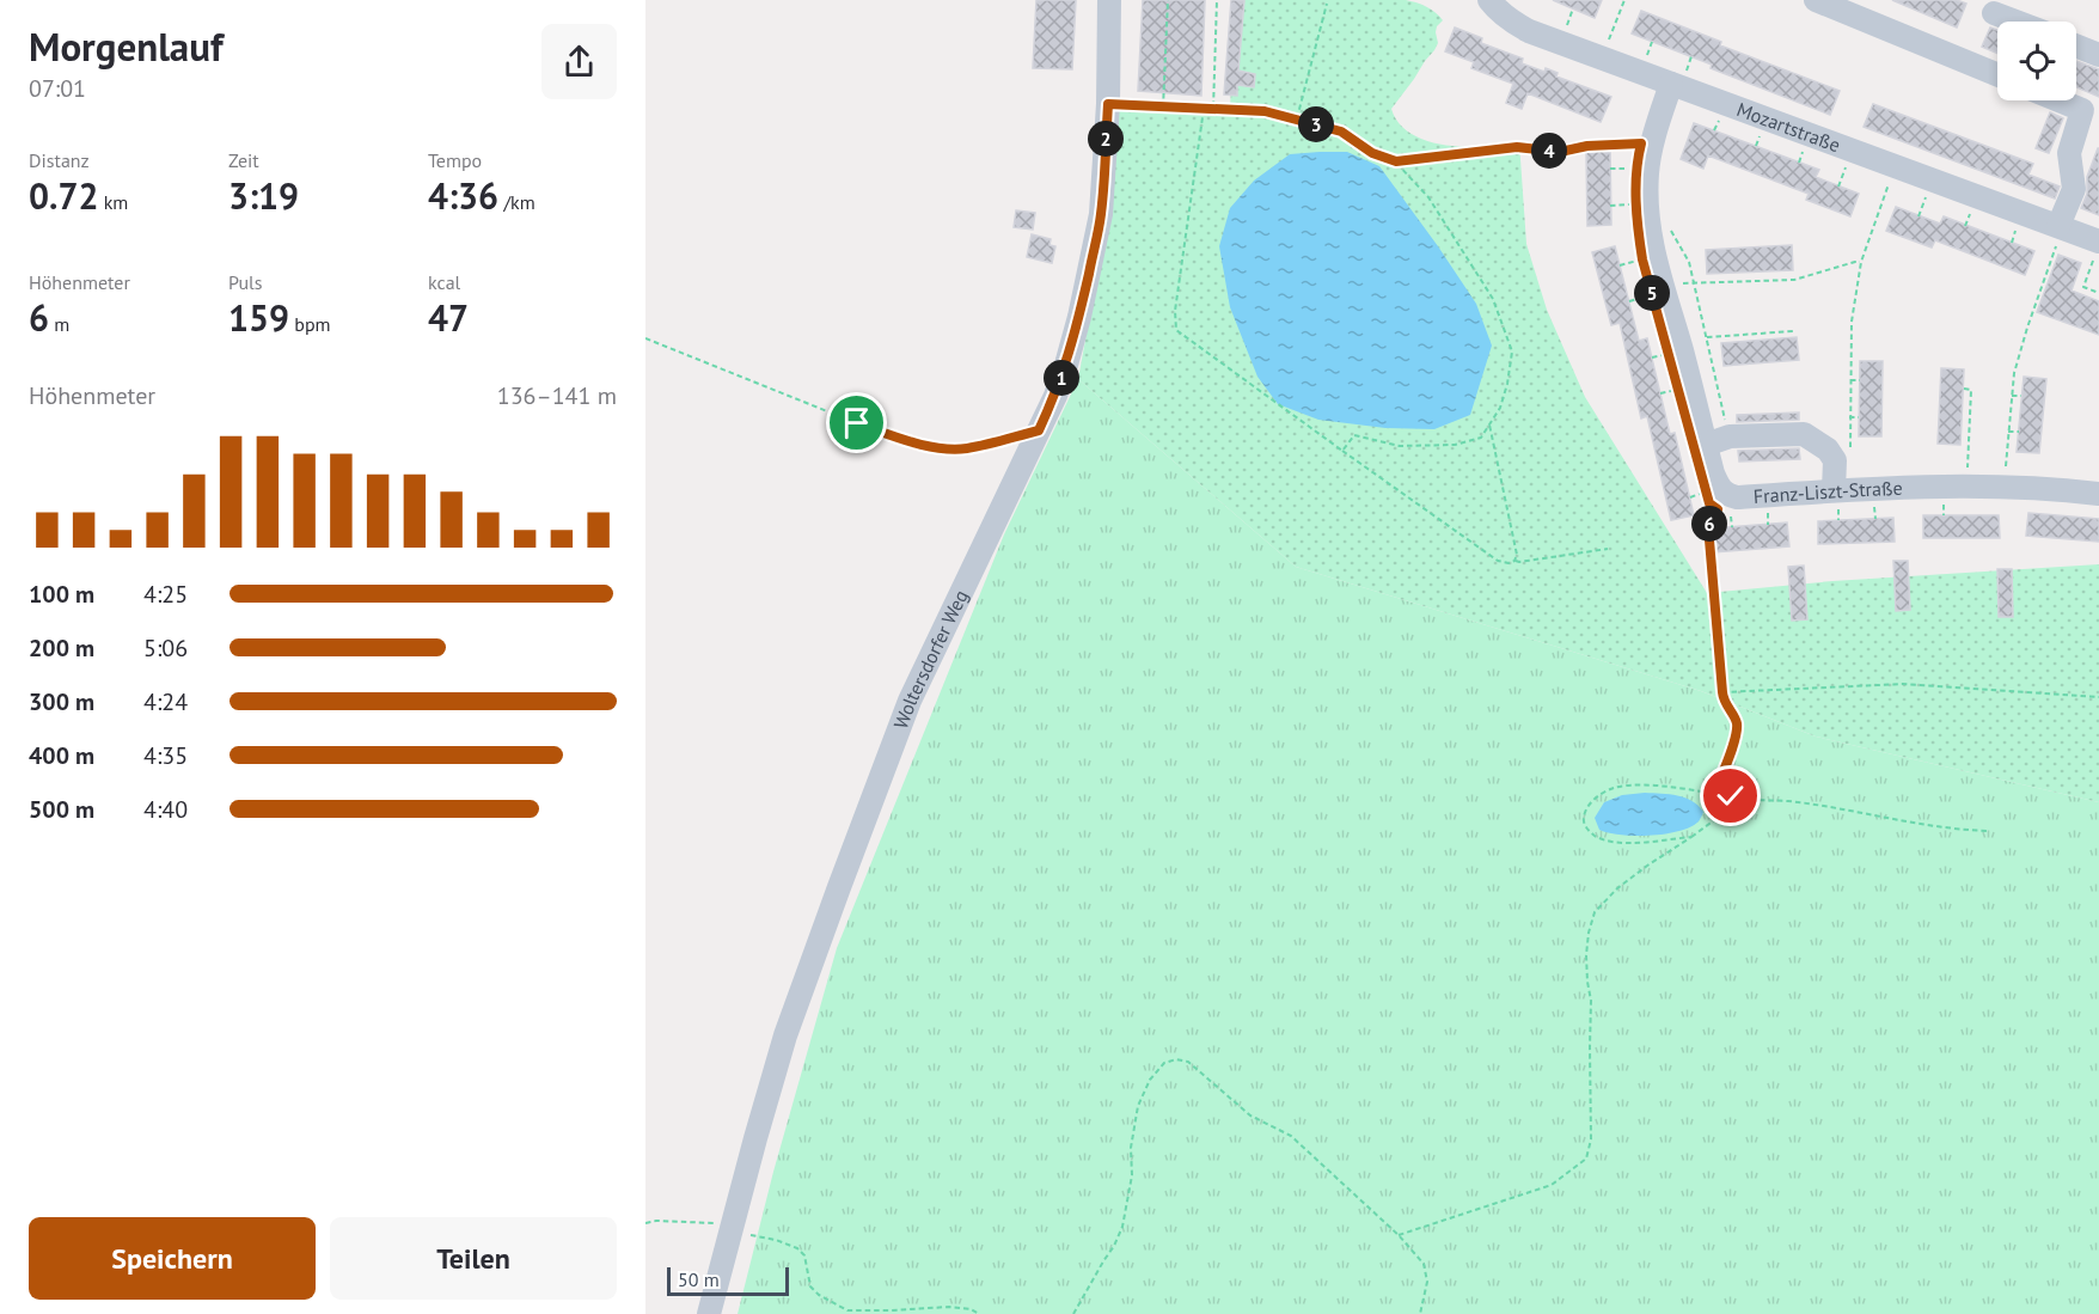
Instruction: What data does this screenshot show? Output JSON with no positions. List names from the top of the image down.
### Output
{
  "streets": {
    "street": ["Mozartstraße", "Franz-Liszt-Straße", "Woltersdorfer Weg"]
  },
  "crossings": [
    ["Mozartstraße", "Franz-Liszt-Straße"]
  ],
  "scale_bar": "50 m",
  "page": {
    "heading": ["Morgenlauf", "07:01"],
    "pins": [
      "3",
      "2",
      "4",
      "5",
      "1",
      "6"
    ],
    "stats": [
      ["Distanz", "0.72 km"],
      ["Zeit", "3:19"],
      ["Tempo", "4:36 /km"],
      ["Höhenmeter", "6 m"],
      ["Puls", "159 bpm"],
      ["kcal", "47"]
    ],
    "chart": ["Höhenmeter", "136–141 m"],
    "list": [
      {
        "name": "100 m",
        "note": "4:25"
      },
      {
        "name": "200 m",
        "note": "5:06"
      },
      {
        "name": "300 m",
        "note": "4:24"
      },
      {
        "name": "400 m",
        "note": "4:35"
      },
      {
        "name": "500 m",
        "note": "4:40"
      }
    ],
    "buttons": ["Speichern", "Teilen"],
    "scale": "50 m"
  }
}
